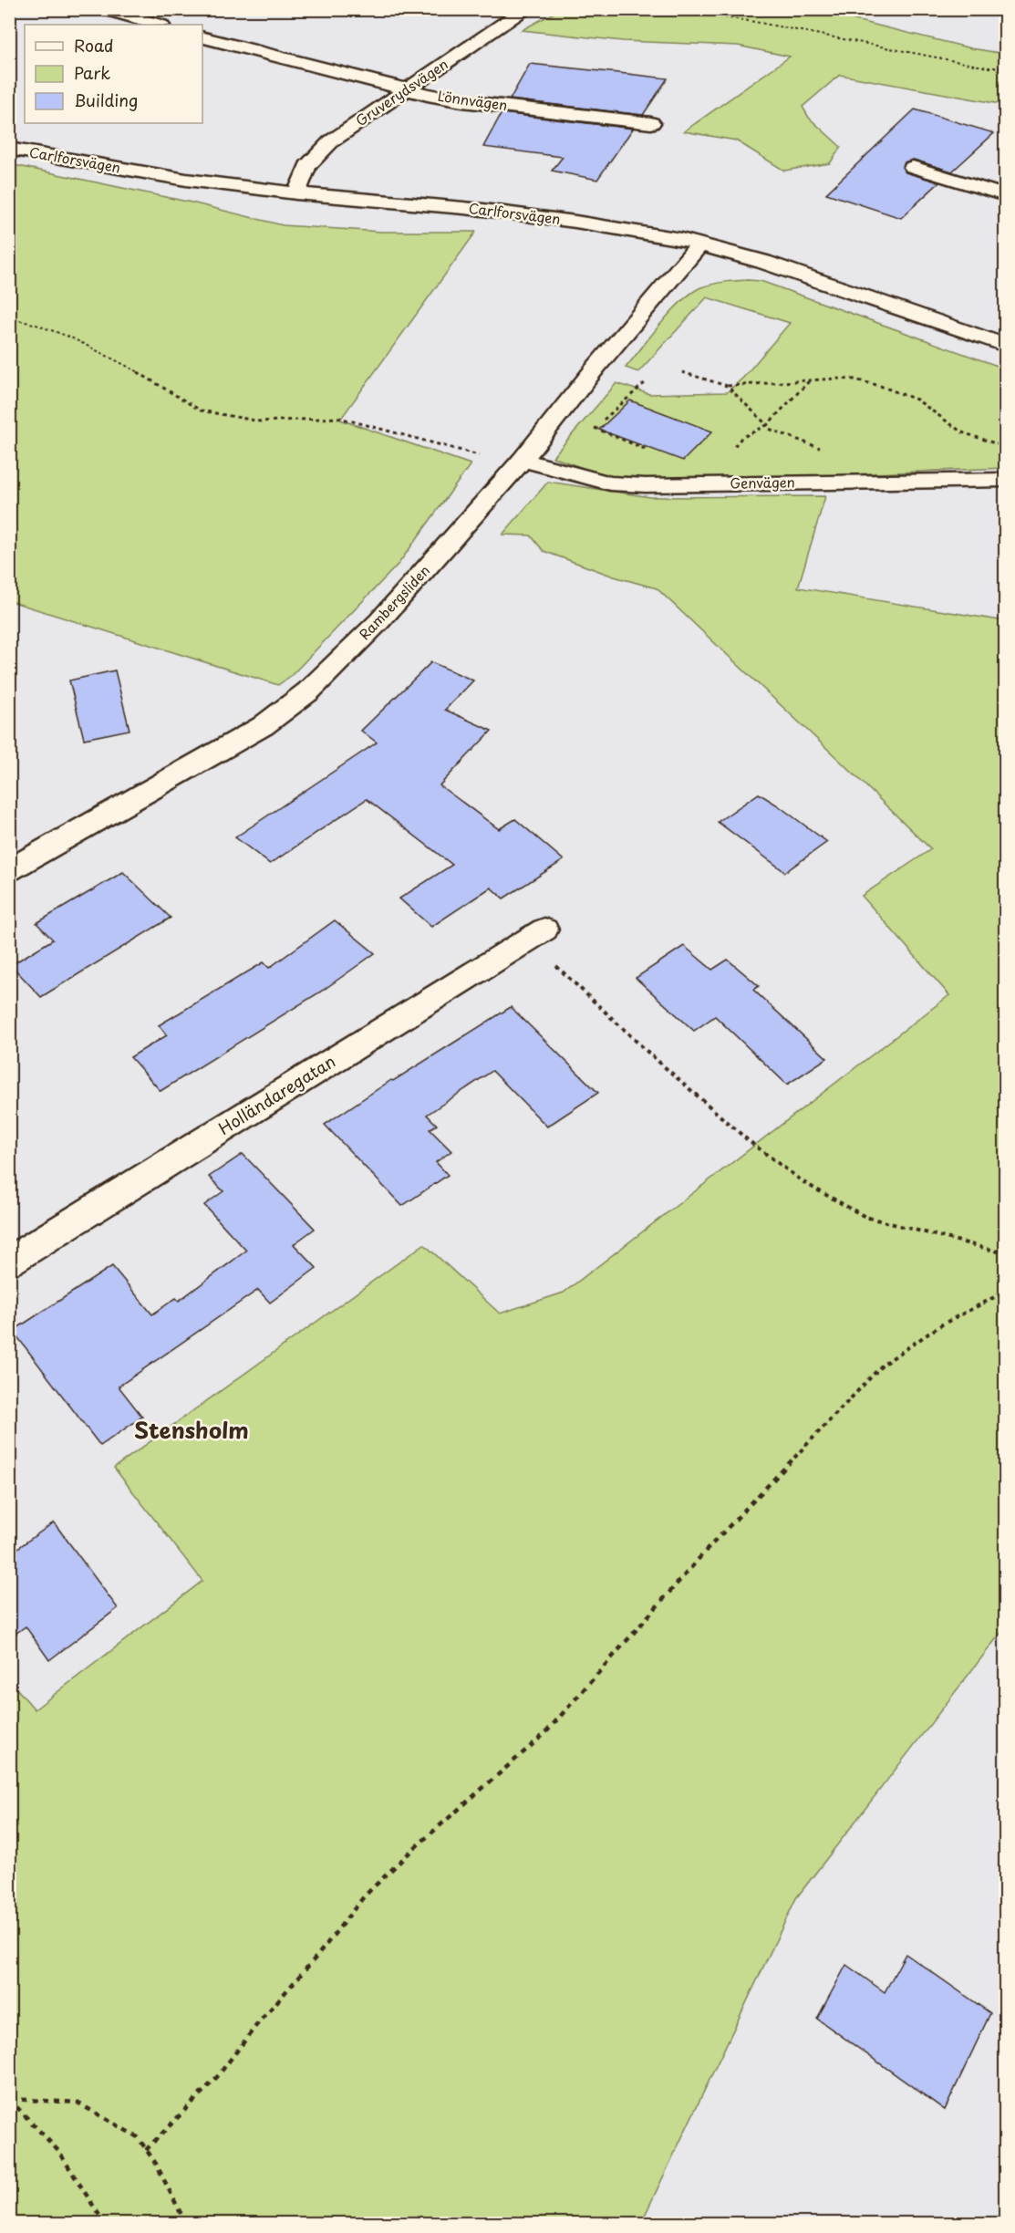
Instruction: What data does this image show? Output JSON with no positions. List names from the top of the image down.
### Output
{
  "streets": {
    "street": [
      "Gruverydsvägen",
      "Lönnvägen",
      "Carlforsvägen",
      "Genvägen",
      "Rambergsliden",
      "Holländaregatan"
    ]
  },
  "crossings": [
    ["Gruverydsvägen", "Lönnvägen"],
    ["Gruverydsvägen", "Carlforsvägen"],
    ["Carlforsvägen", "Rambergsliden"],
    ["Genvägen", "Rambergsliden"]
  ],
  "districts": ["Stensholm"],
  "legend": ["Road", "Park", "Building"]
}
